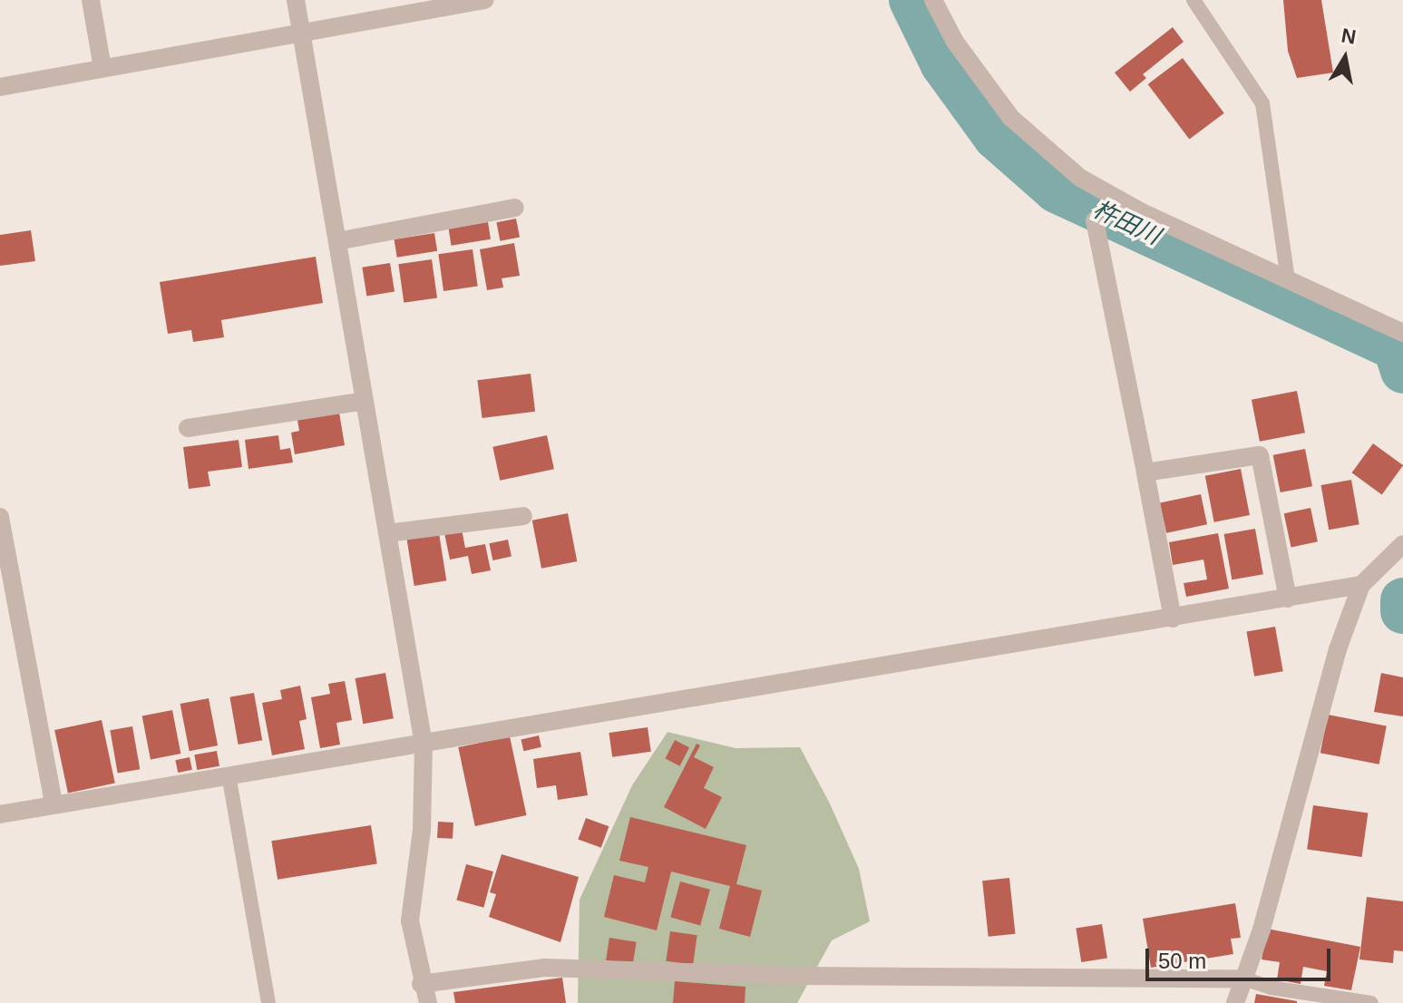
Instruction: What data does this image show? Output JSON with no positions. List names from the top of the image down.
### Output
{
  "water": ["杵田川"],
  "scale_bar": "50 m",
  "north": "top"
}
